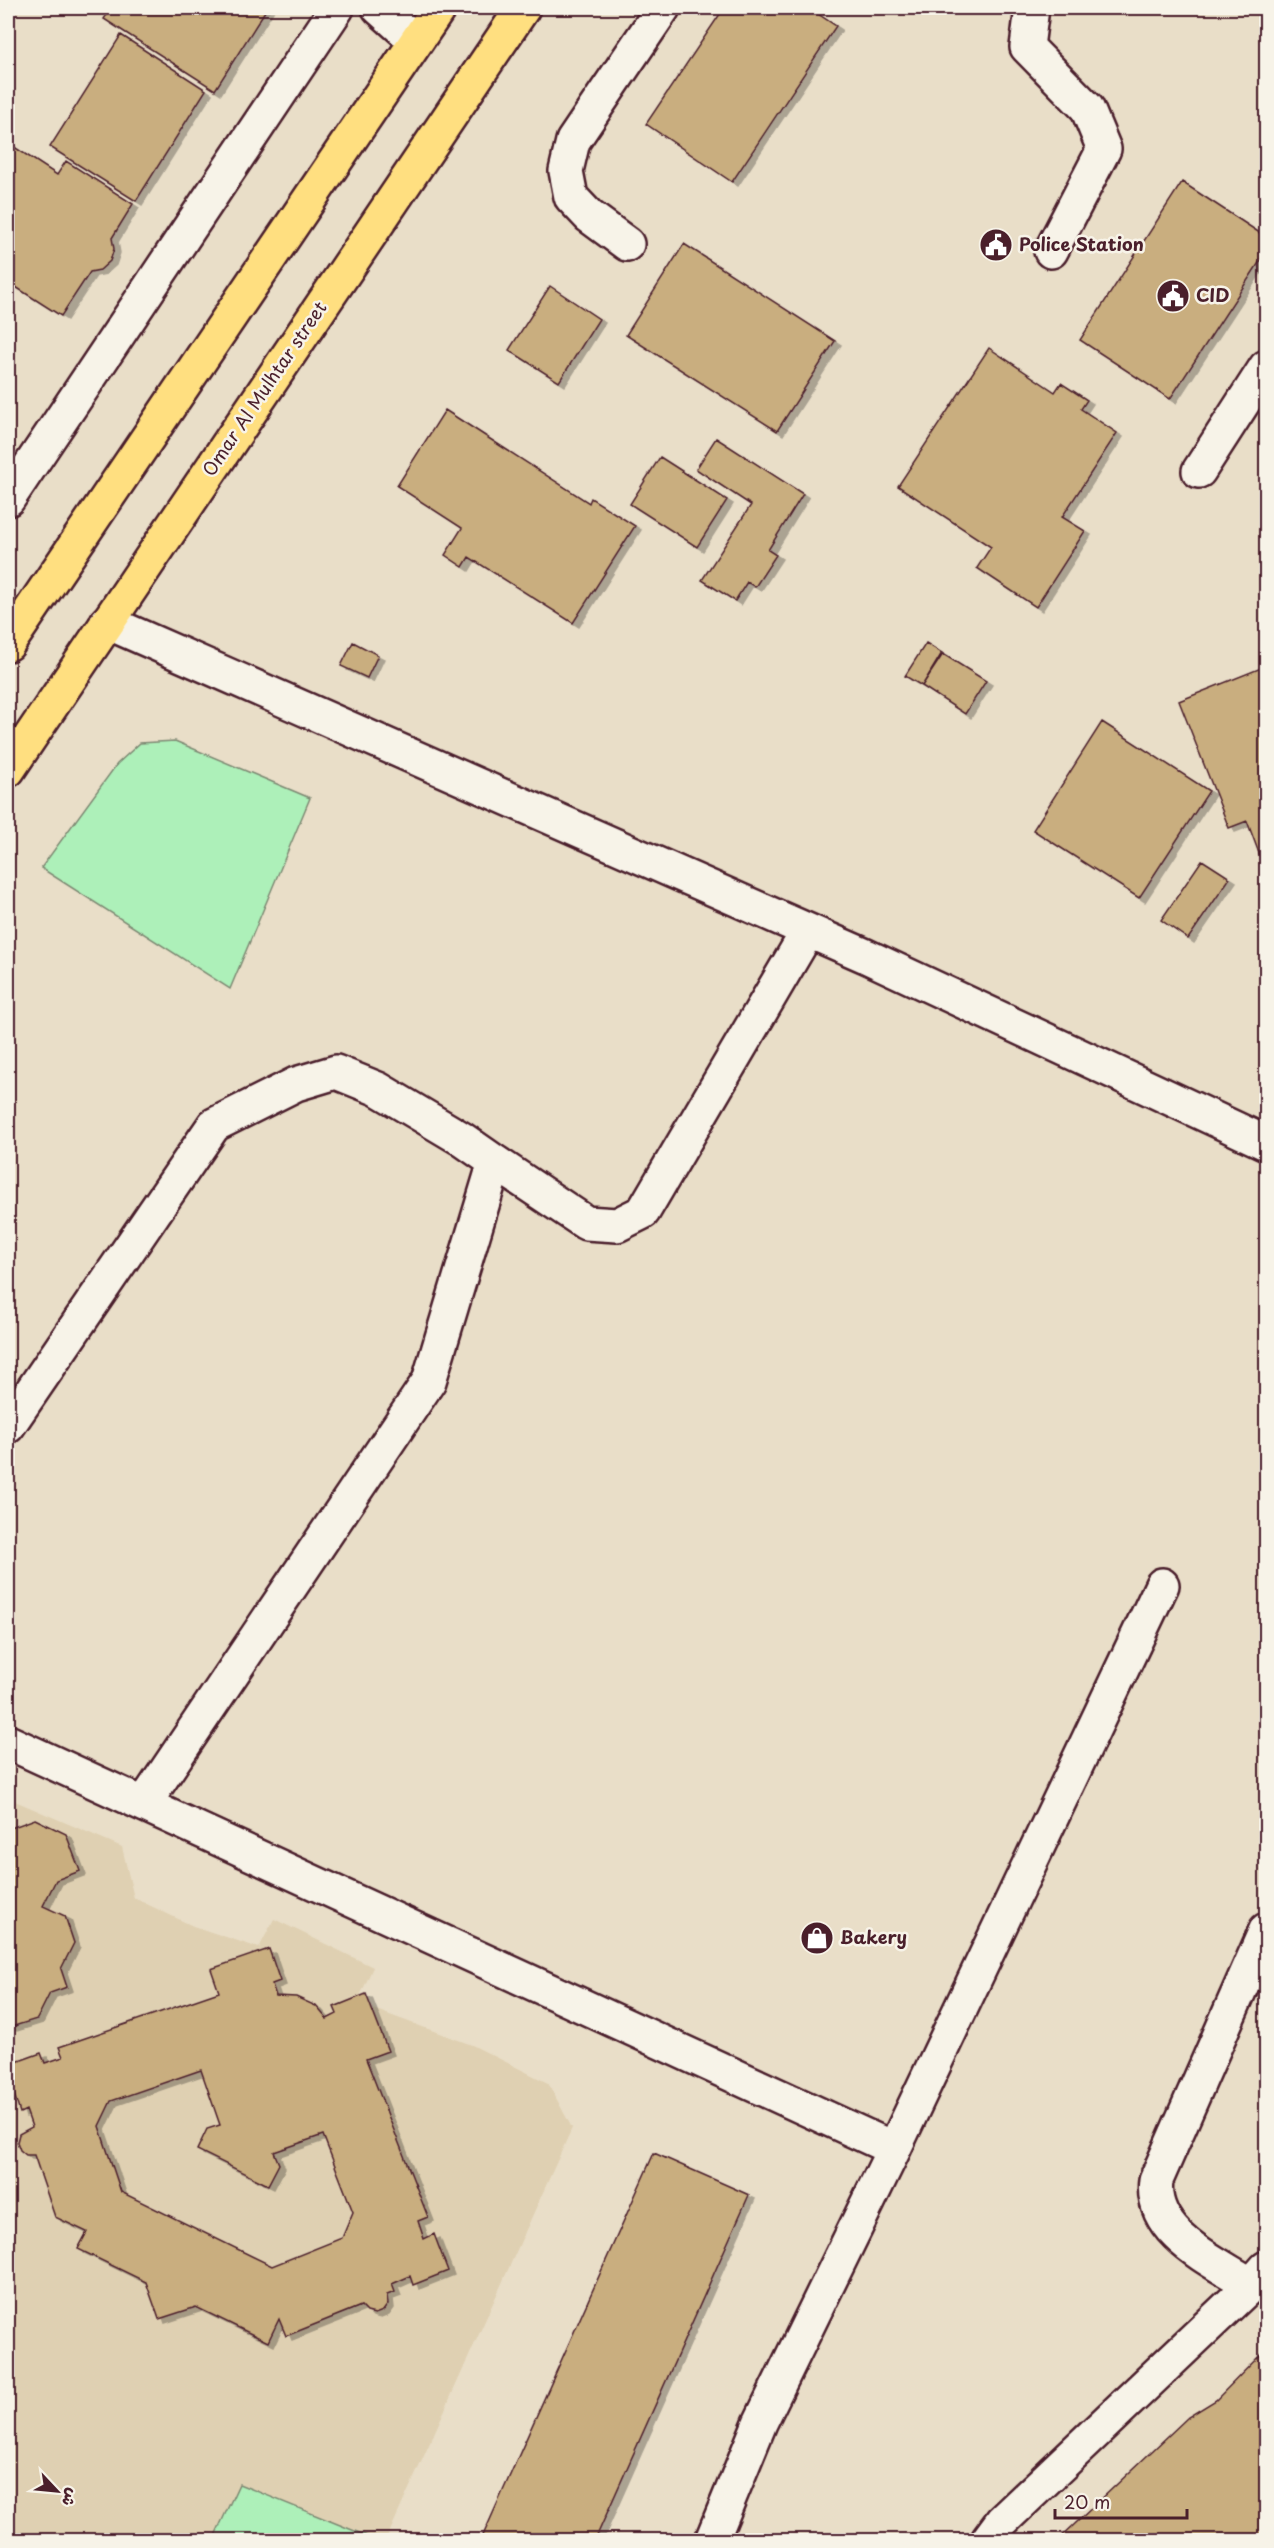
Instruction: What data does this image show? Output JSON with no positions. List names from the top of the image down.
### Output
{
  "streets": {
    "main road": ["Omar Al Mulhtar street"]
  },
  "places": {
    "public building": ["Police Station", "CID"],
    "shop": ["Bakery"]
  },
  "scale_bar": "20 m",
  "north": "bottom right"
}
